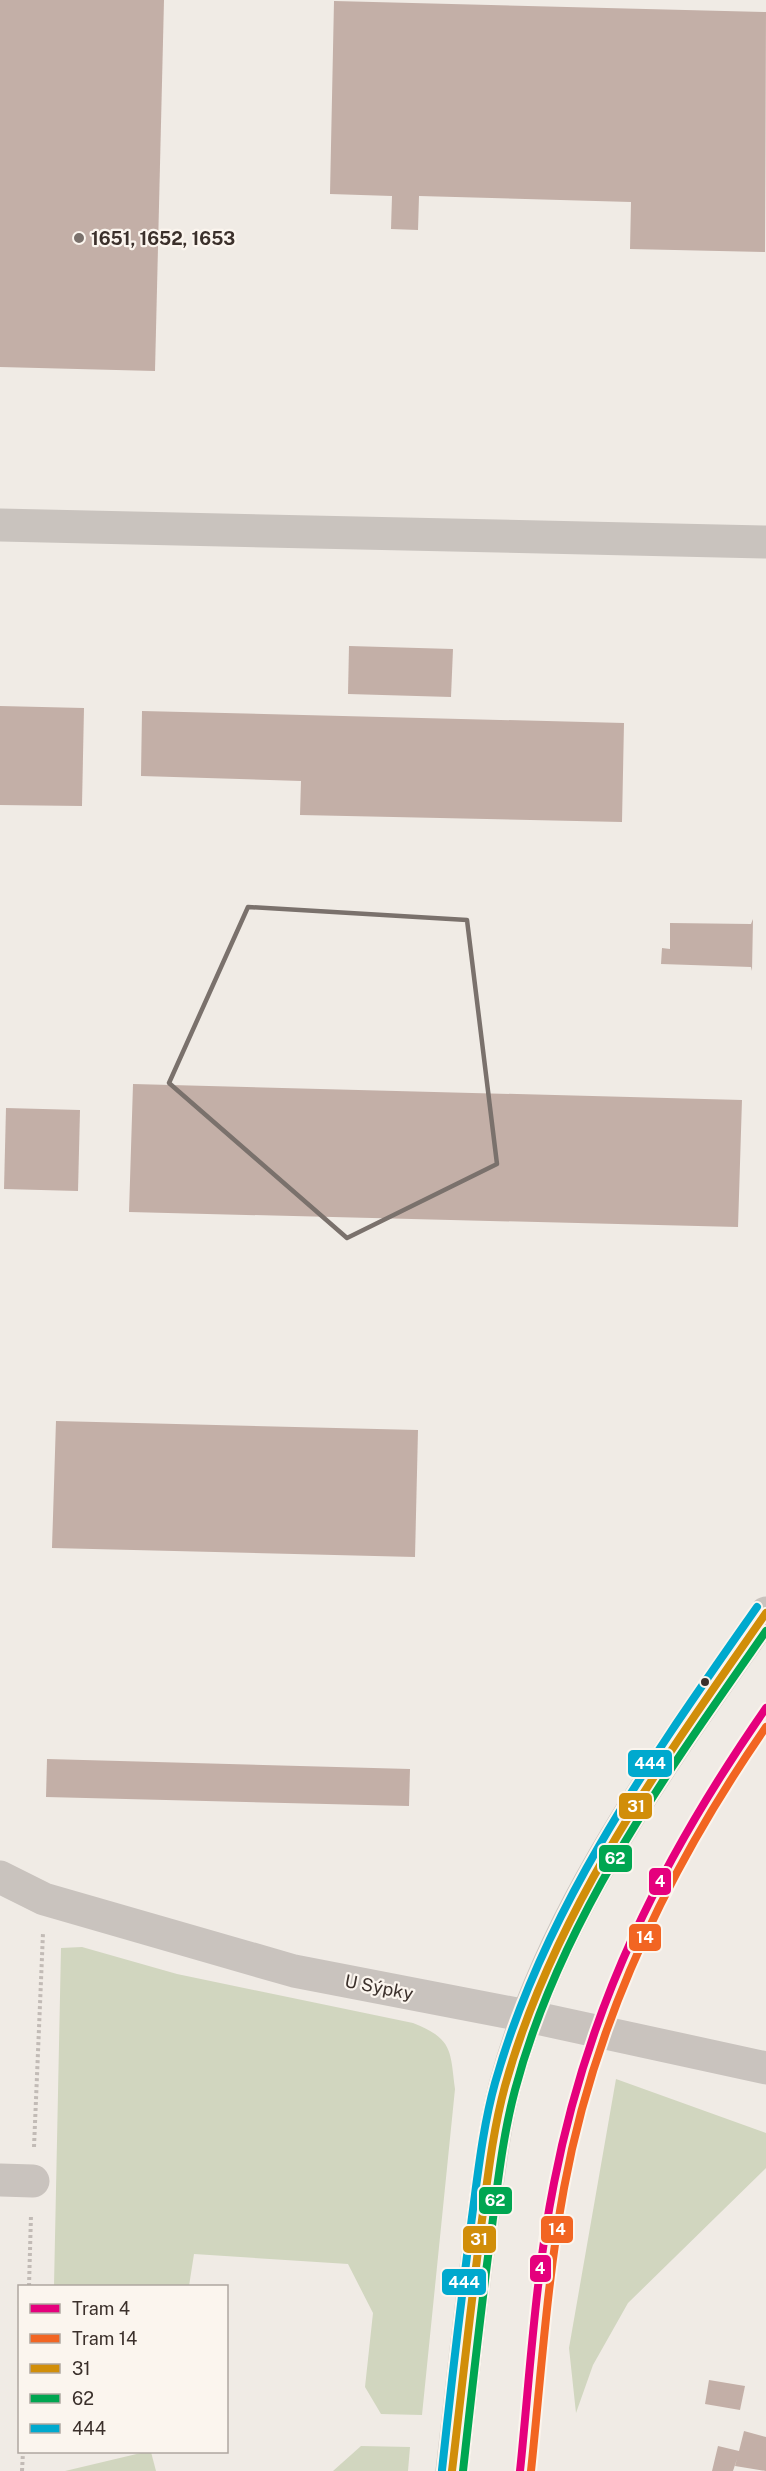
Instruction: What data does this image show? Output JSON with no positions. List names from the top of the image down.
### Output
{
  "streets": {
    "street": ["U Sýpky"]
  },
  "places": ["1651, 1652, 1653"],
  "lines": [
    "transit line 444",
    "transit line 31",
    "transit line 62",
    "tram line 4",
    "tram line 14"
  ],
  "legend": [
    "Tram 4",
    "Tram 14",
    "31",
    "62",
    "444"
  ]
}
